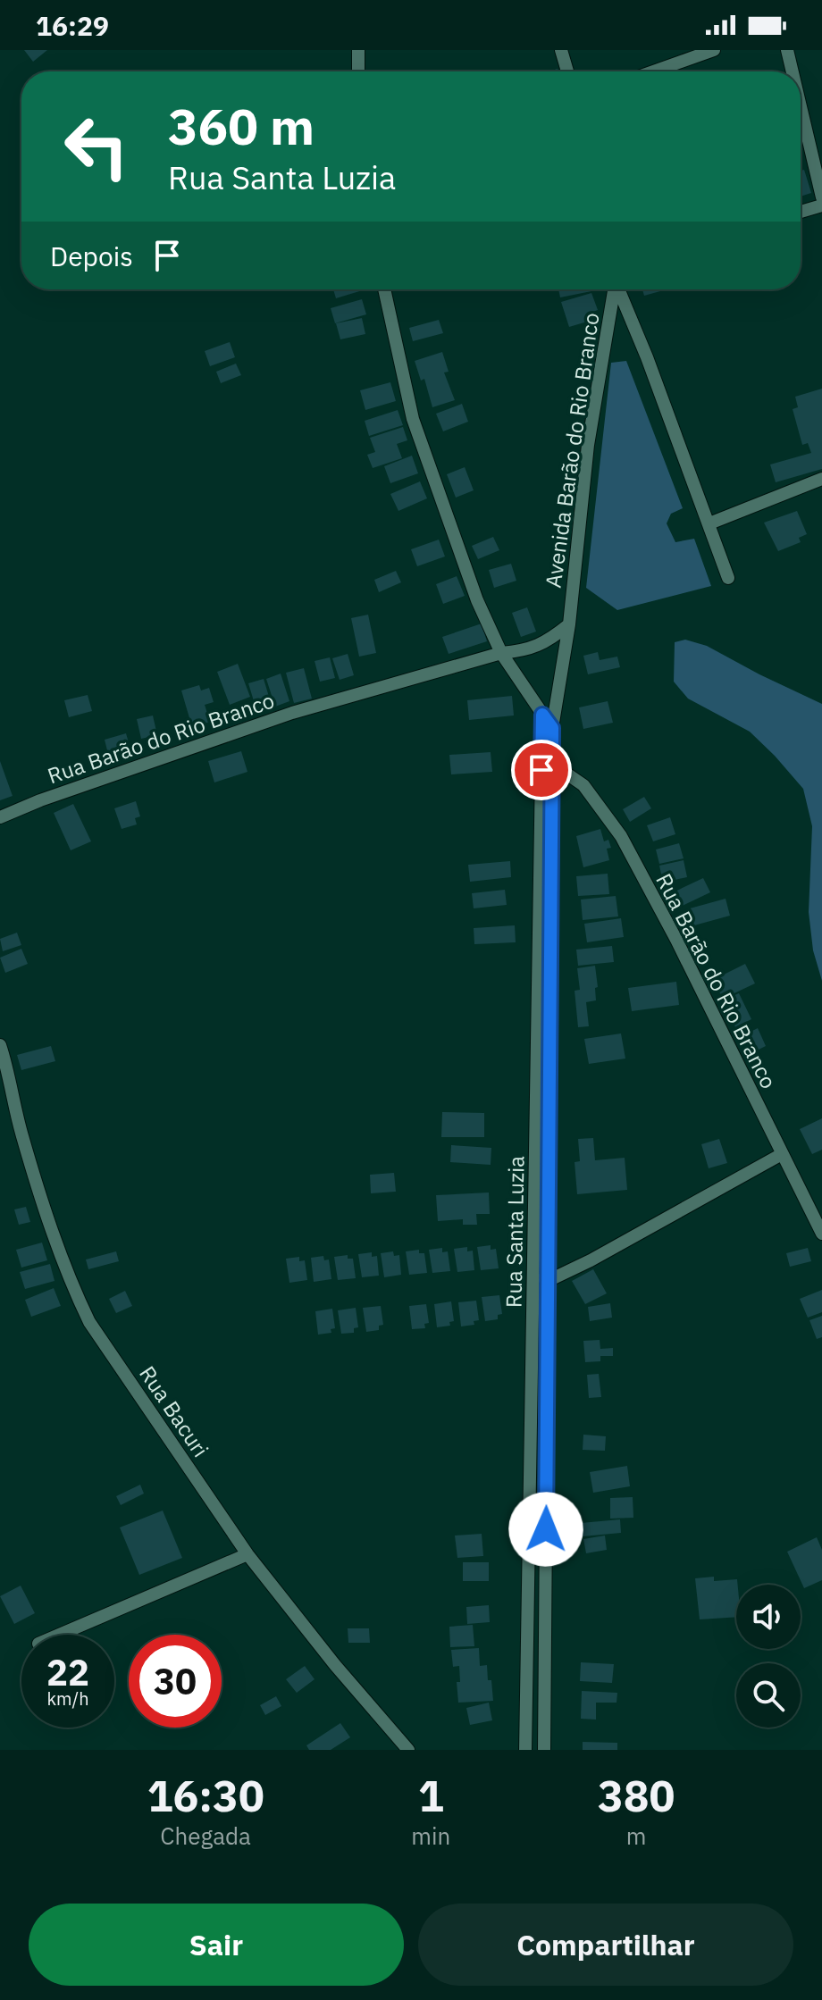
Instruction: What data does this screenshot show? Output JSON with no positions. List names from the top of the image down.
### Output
{
  "streets": {
    "street": [
      "Avenida Barão do Rio Branco",
      "Rua Barão do Rio Branco",
      "Rua Santa Luzia",
      "Rua Bacuri"
    ]
  },
  "crossings": [
    ["Avenida Barão do Rio Branco", "Rua Santa Luzia"],
    ["Rua Barão do Rio Branco", "Rua Santa Luzia"]
  ],
  "page": {
    "status": "16:29",
    "turn": ["360 m", "Rua Santa Luzia"],
    "then": "Depois",
    "speed": "22 km/h",
    "limit": "30",
    "eta": [
      "16:30",
      "Chegada",
      "1",
      "min",
      "380",
      "m"
    ],
    "buttons": ["Sair", "Compartilhar"]
  }
}
